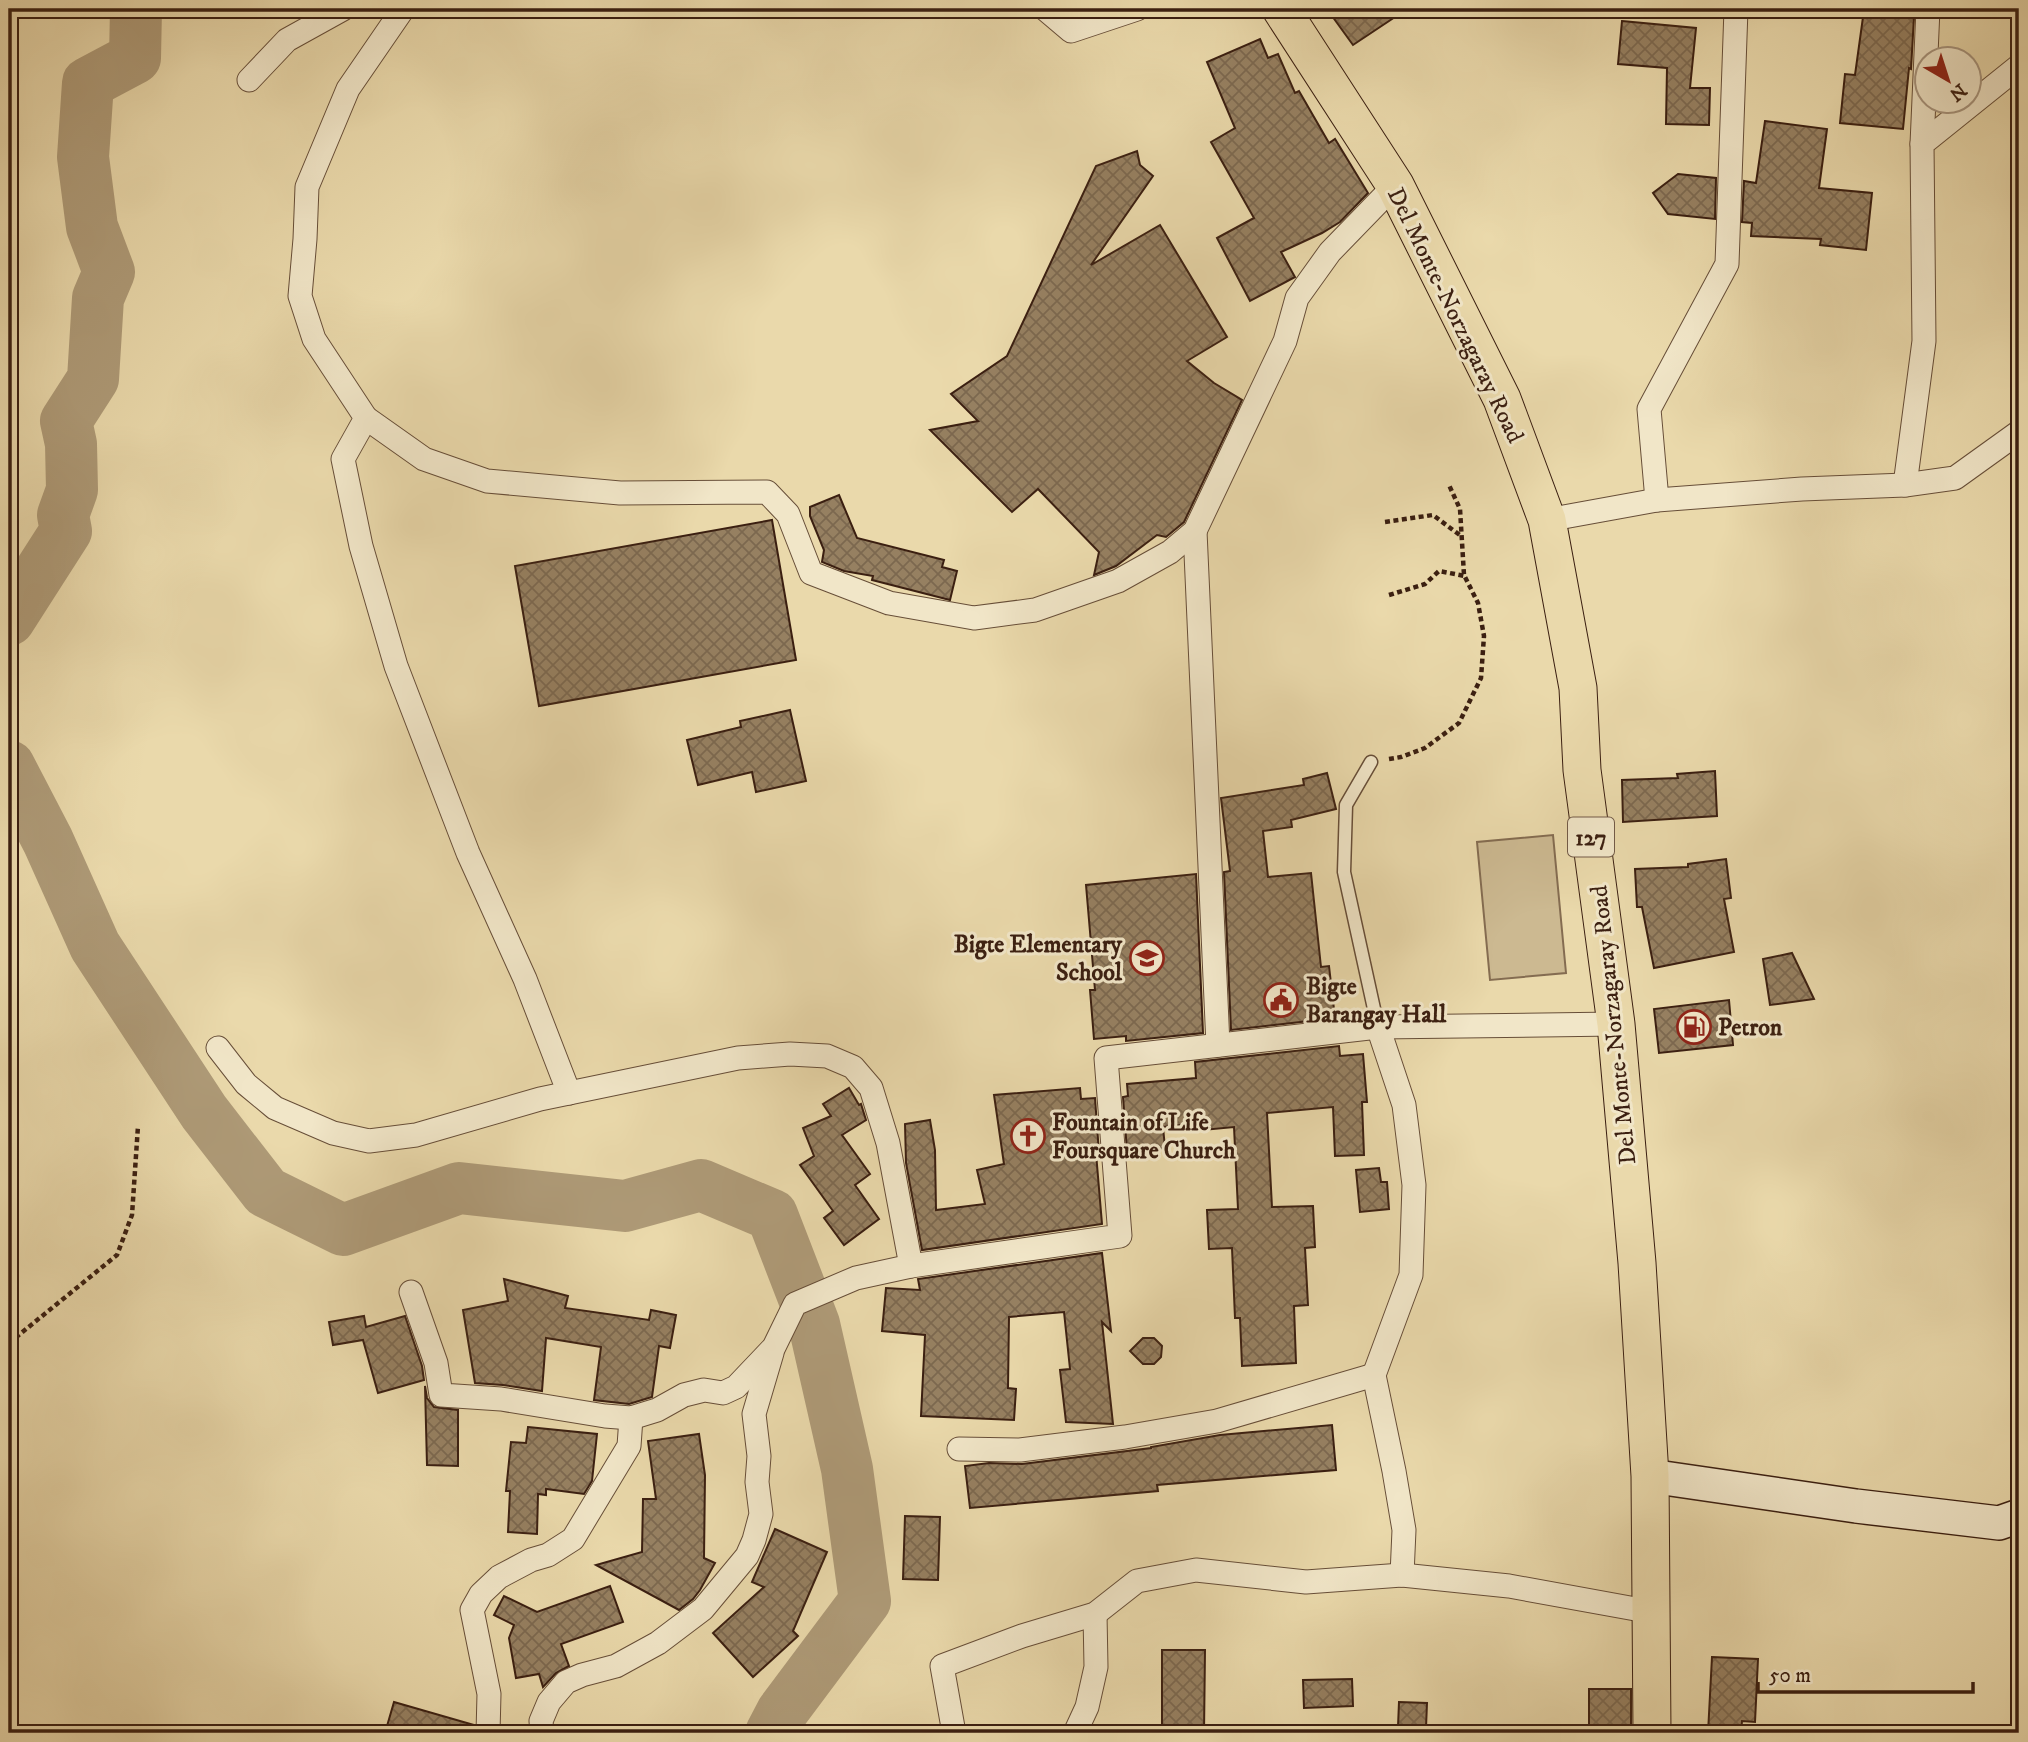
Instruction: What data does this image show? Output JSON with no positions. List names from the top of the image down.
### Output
{
  "streets": {
    "main road": ["Del Monte-Norzagaray Road", "127"]
  },
  "places": {
    "school or university": ["Bigte Elementary School"],
    "public building": ["Bigte Barangay Hall"],
    "fuel station": ["Petron"],
    "church": ["Fountain of Life Foursquare Church"]
  },
  "scale_bar": "50 m",
  "north": "bottom right"
}
